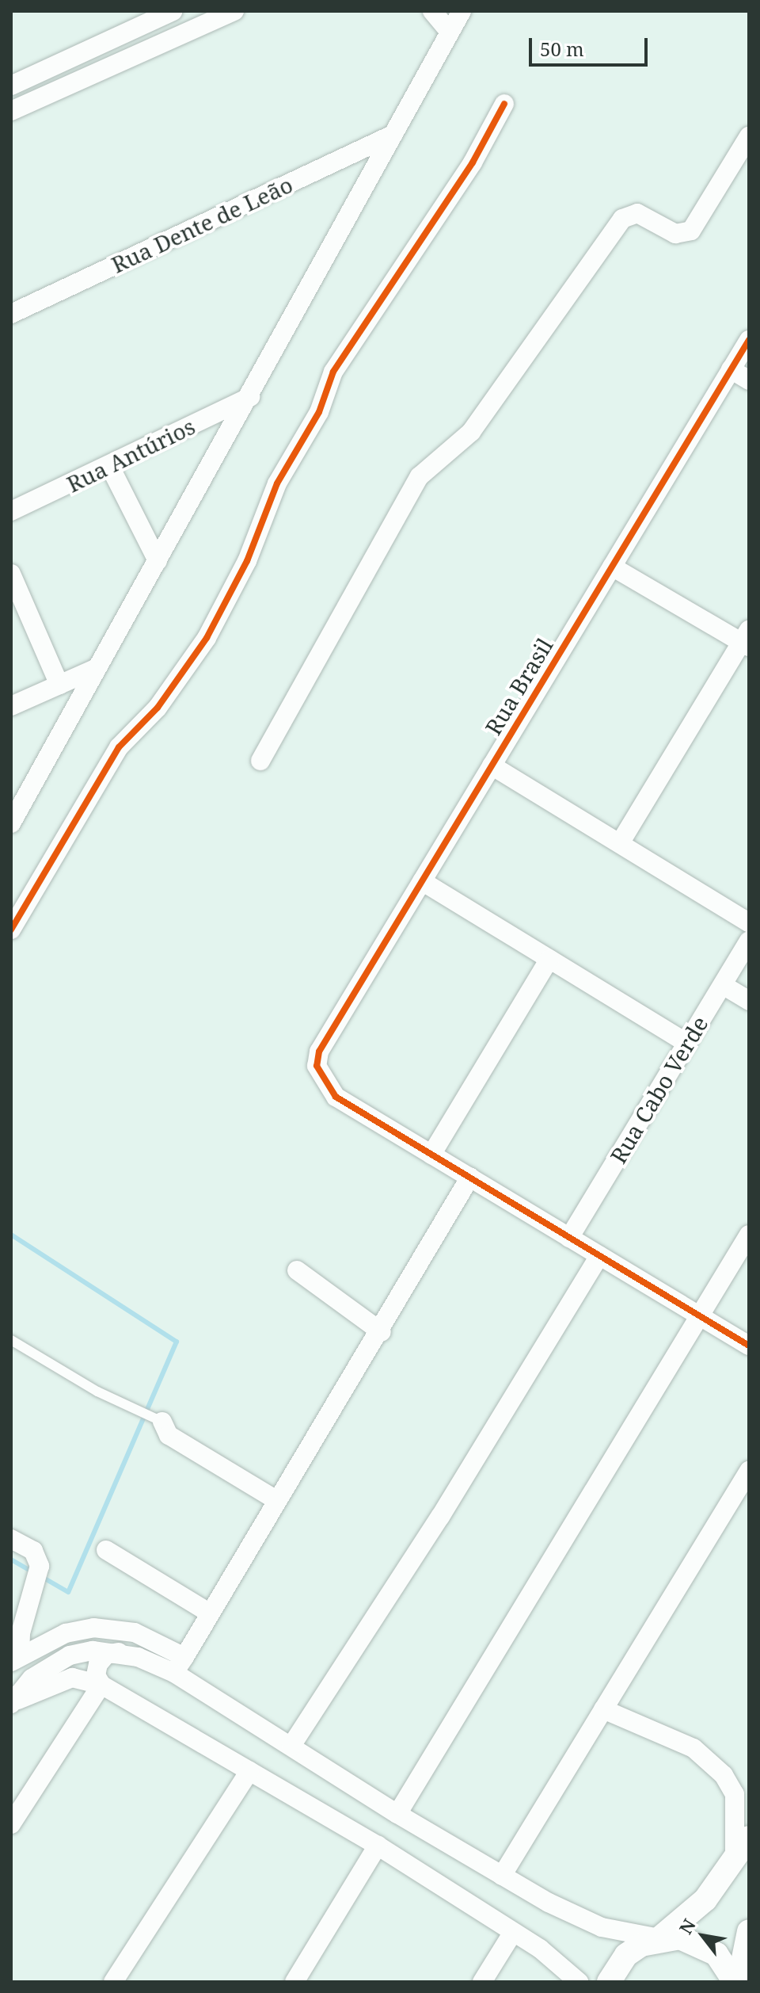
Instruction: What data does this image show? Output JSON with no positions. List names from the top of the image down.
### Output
{
  "streets": {
    "street": [
      "Rua Dente de Leão",
      "Rua Antúrios",
      "Rua Brasil",
      "Rua Cabo Verde"
    ]
  },
  "scale_bar": "50 m",
  "north": "top left"
}
